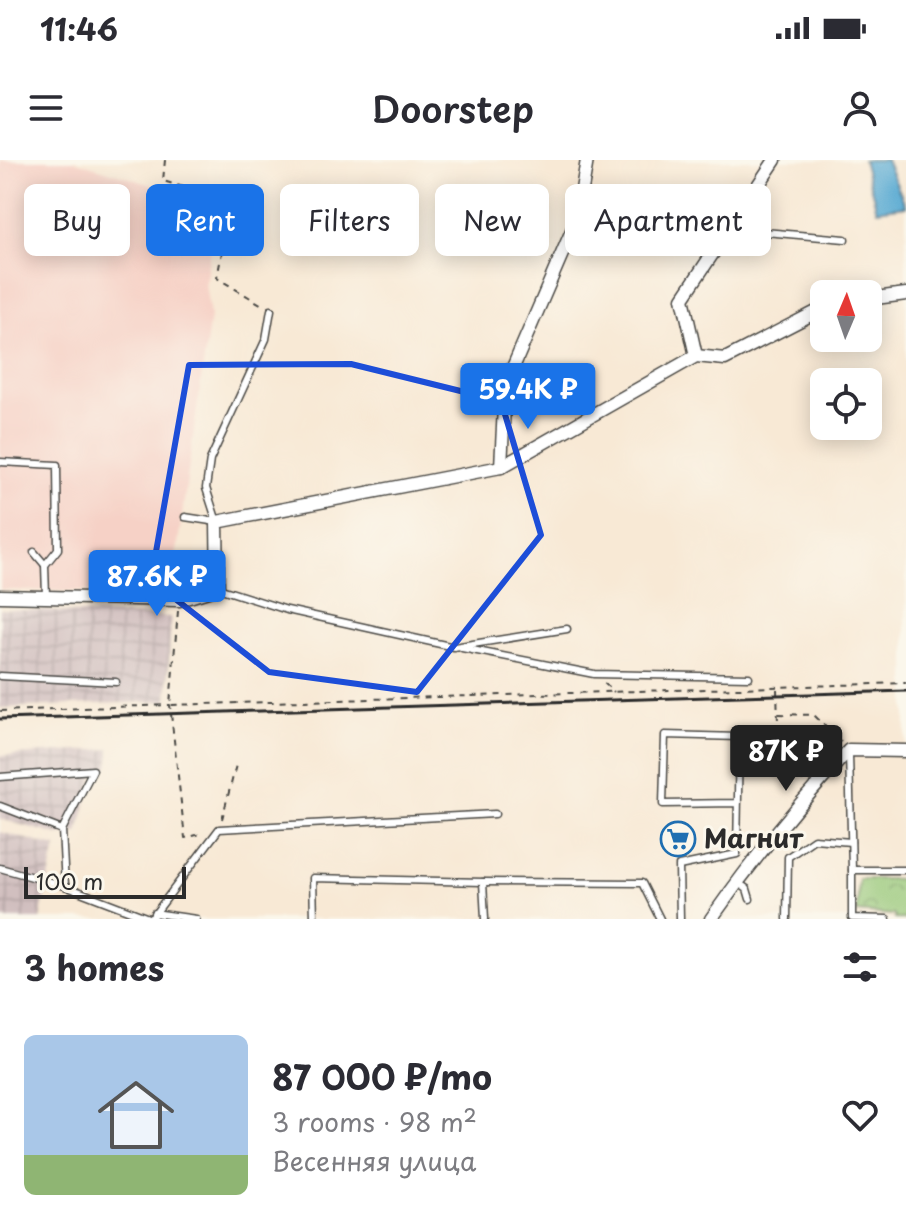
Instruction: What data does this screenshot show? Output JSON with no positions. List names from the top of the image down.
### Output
{
  "places": {
    "supermarket": ["Магнит"]
  },
  "scale_bar": "100 m",
  "north": "top",
  "page": {
    "status": "11:46",
    "header": "Doorstep",
    "chip": [
      "Buy",
      "Rent",
      "Filters",
      "New",
      "Apartment"
    ],
    "price": ["59.4K ₽", "87.6K ₽", "87K ₽"],
    "scale": "100 m",
    "heading": "3 homes",
    "list": [
      {
        "name": "87 000 ₽/mo",
        "note": "3 rooms · 98 m² · Весенняя улица"
      }
    ]
  }
}
